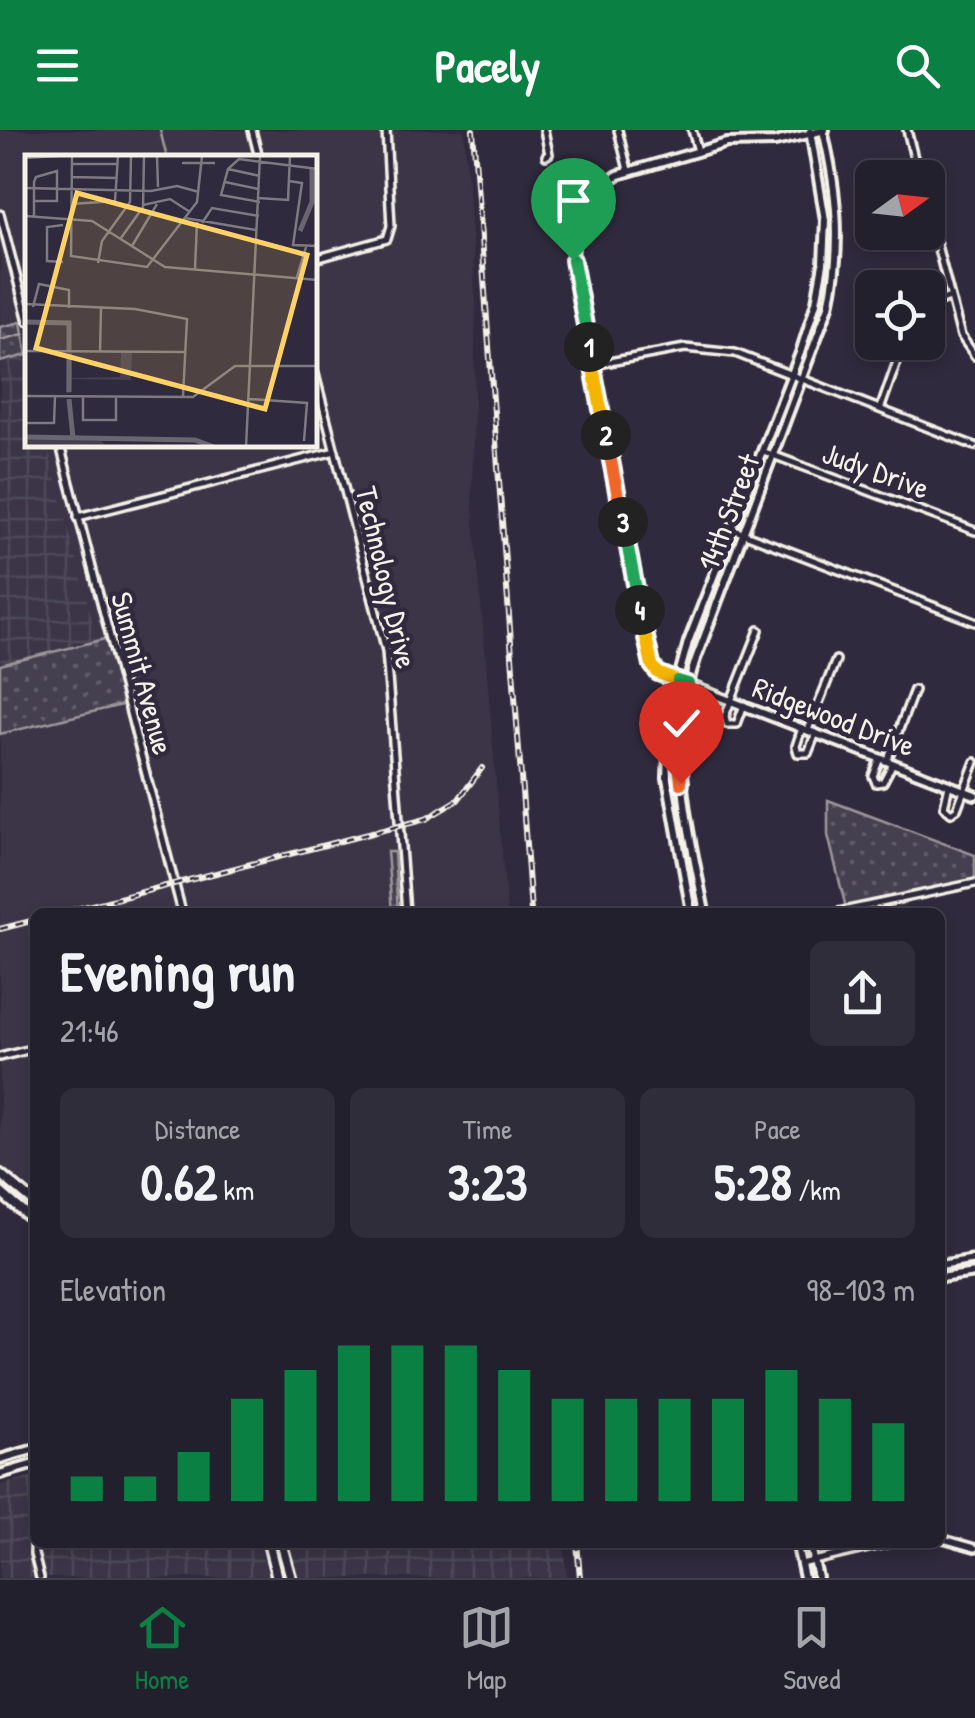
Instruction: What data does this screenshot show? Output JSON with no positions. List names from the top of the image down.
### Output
{
  "streets": {
    "main road": ["14th Street", "Ridgewood Drive"],
    "street": ["Judy Drive", "Technology Drive", "Summit Avenue"]
  },
  "crossings": [
    ["Judy Drive", "14th Street"],
    ["14th Street", "Ridgewood Drive"]
  ],
  "north": "right",
  "page": {
    "header": "Pacely",
    "pins": [
      "1",
      "2",
      "3",
      "4"
    ],
    "heading": ["Evening run", "21:46"],
    "stats": [
      ["Distance", "0.62 km"],
      ["Time", "3:23"],
      ["Pace", "5:28 /km"]
    ],
    "chart": ["Elevation", "98–103 m"],
    "tabs": ["Home", "Map", "Saved"]
  }
}
